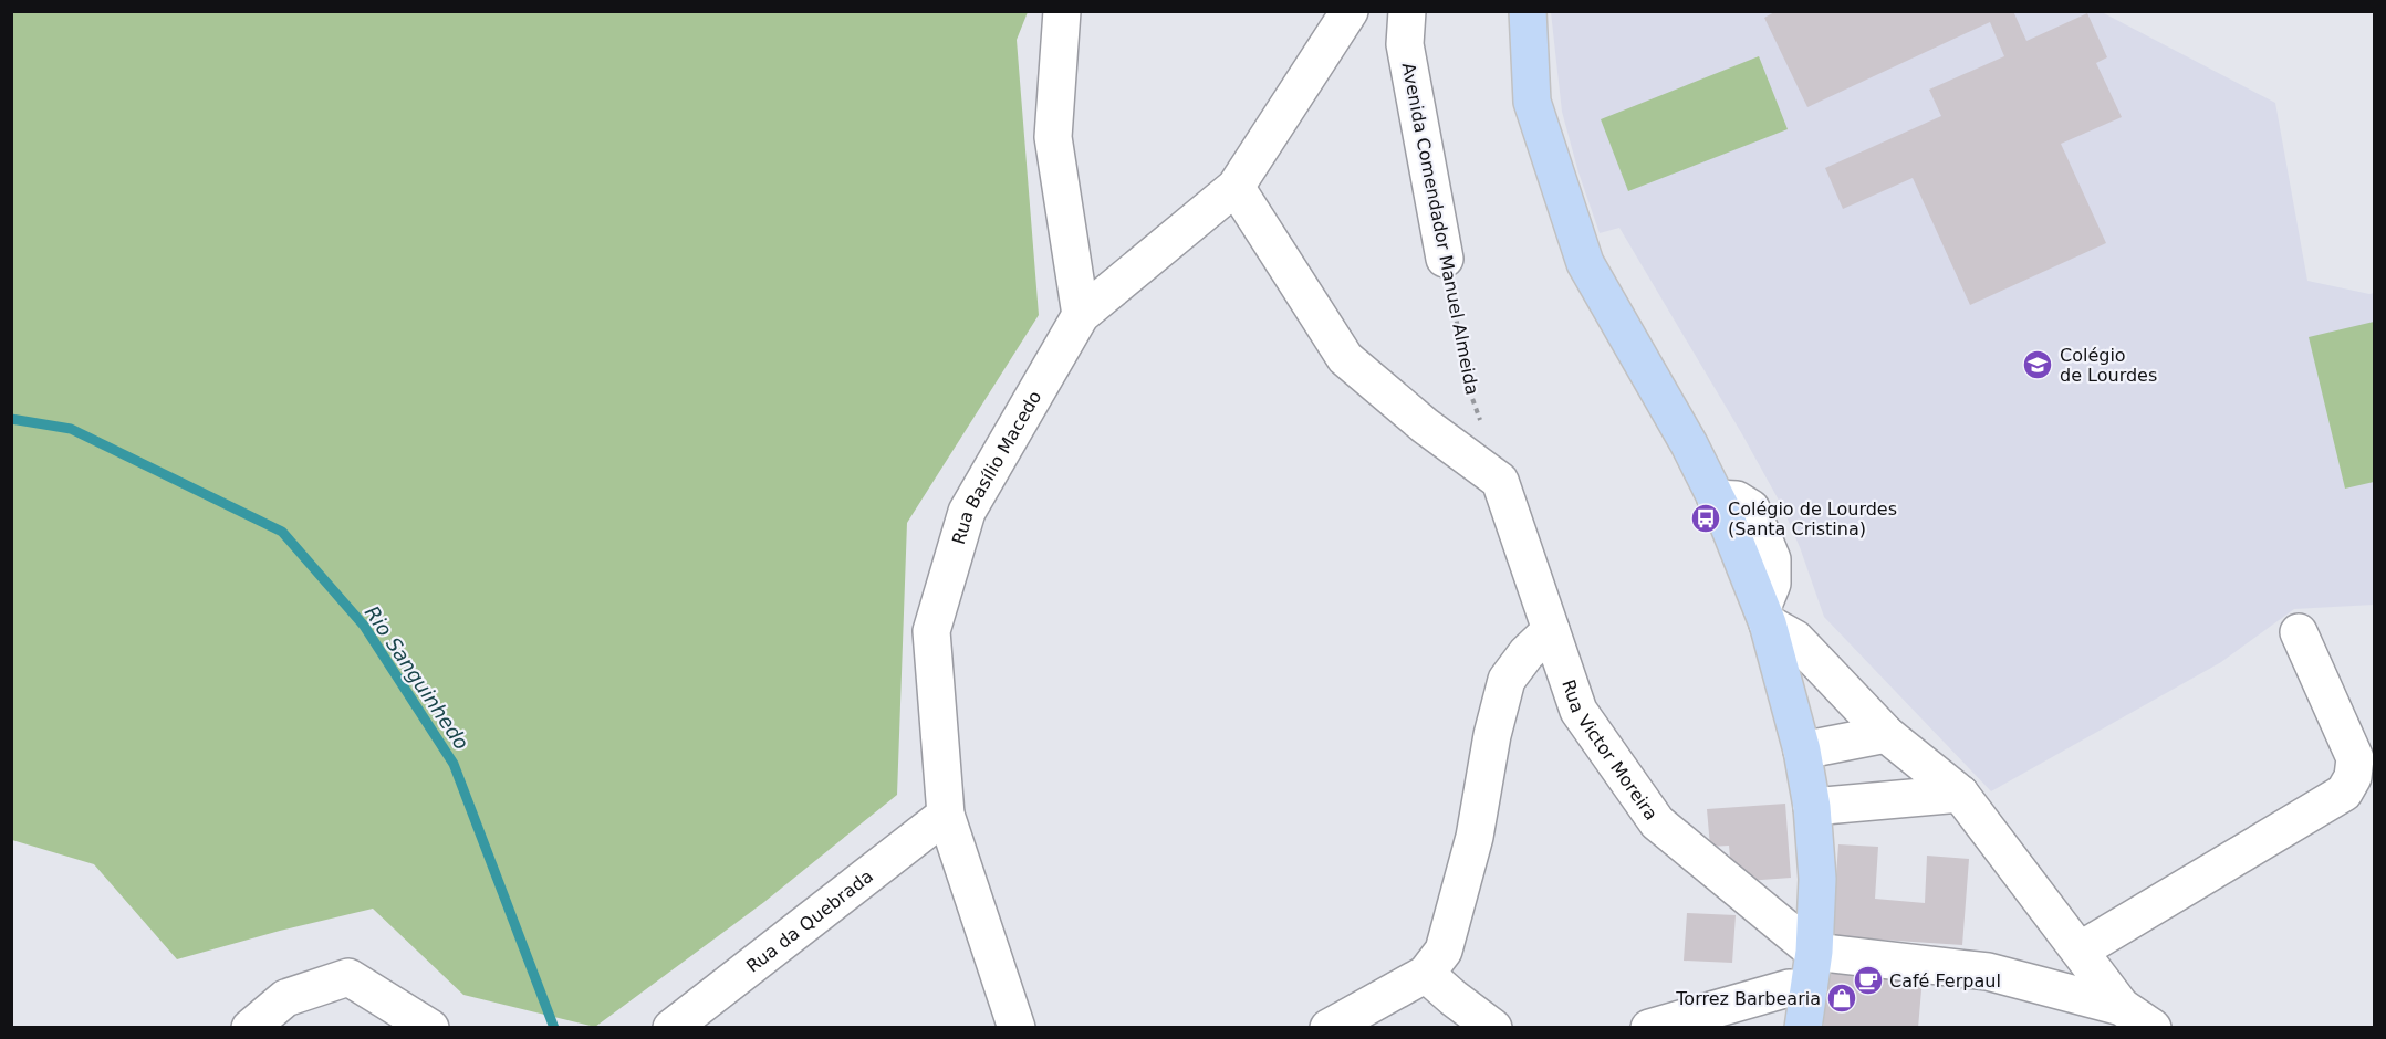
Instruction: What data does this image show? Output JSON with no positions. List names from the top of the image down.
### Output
{
  "streets": {
    "street": [
      "Avenida Comendador Manuel Almeida",
      "Rua Basílio Macedo",
      "Rua Victor Moreira",
      "Rua da Quebrada"
    ]
  },
  "crossings": [
    ["Rua Basílio Macedo", "Rua Victor Moreira"],
    ["Rua Basílio Macedo", "Rua da Quebrada"]
  ],
  "water": ["Rio Sanguinhedo"],
  "places": {
    "school or university": ["Colégio de Lourdes"],
    "bus stop": ["Colégio de Lourdes (Santa Cristina)"],
    "cafe": ["Café Ferpaul"],
    "shop": ["Torrez Barbearia"]
  }
}
